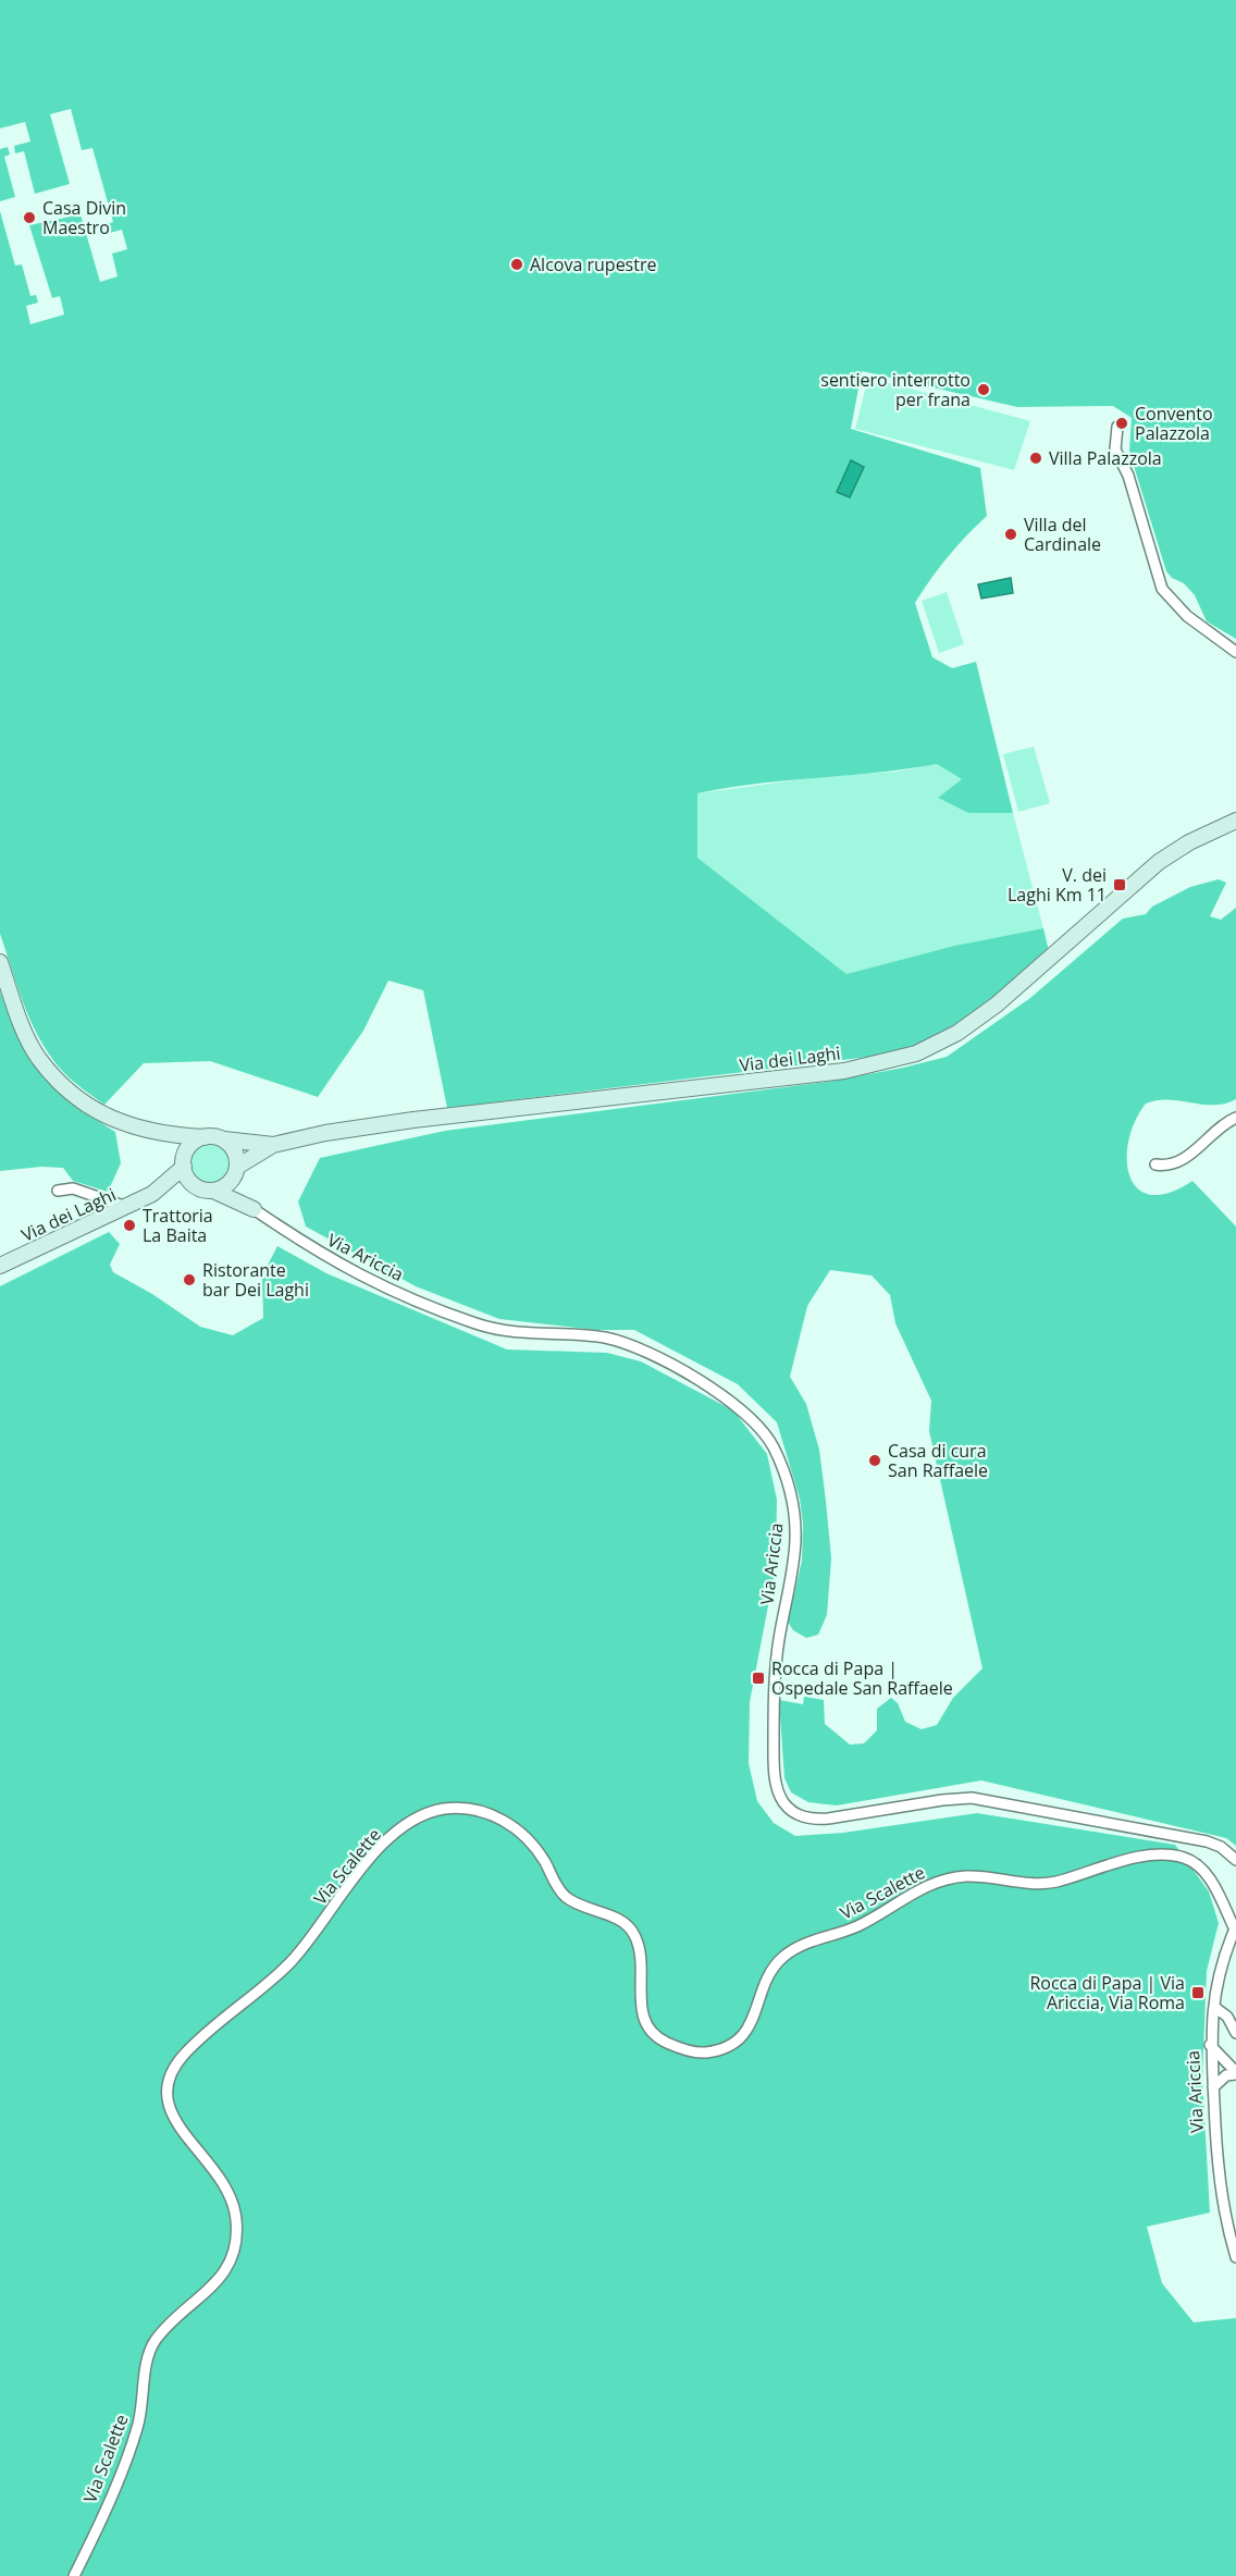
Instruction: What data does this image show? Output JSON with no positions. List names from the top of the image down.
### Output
{
  "streets": {
    "main road": ["Via dei Laghi", "Via Ariccia"],
    "street": ["Via Scalette"]
  },
  "crossings": [
    ["Via dei Laghi", "Via Ariccia"],
    ["Via Ariccia", "Via Scalette"]
  ],
  "places": {
    "other": [
      "Casa Divin Maestro",
      "Alcova rupestre",
      "sentiero interrotto per frana",
      "Convento Palazzola",
      "Villa Palazzola",
      "Villa del Cardinale",
      "Trattoria La Baita",
      "Ristorante bar Dei Laghi",
      "Casa di cura San Raffaele"
    ],
    "transit": ["V. dei Laghi Km 11", "Rocca di Papa | Ospedale San Raffaele", "Rocca di Papa | Via Ariccia, Via Roma"]
  }
}
